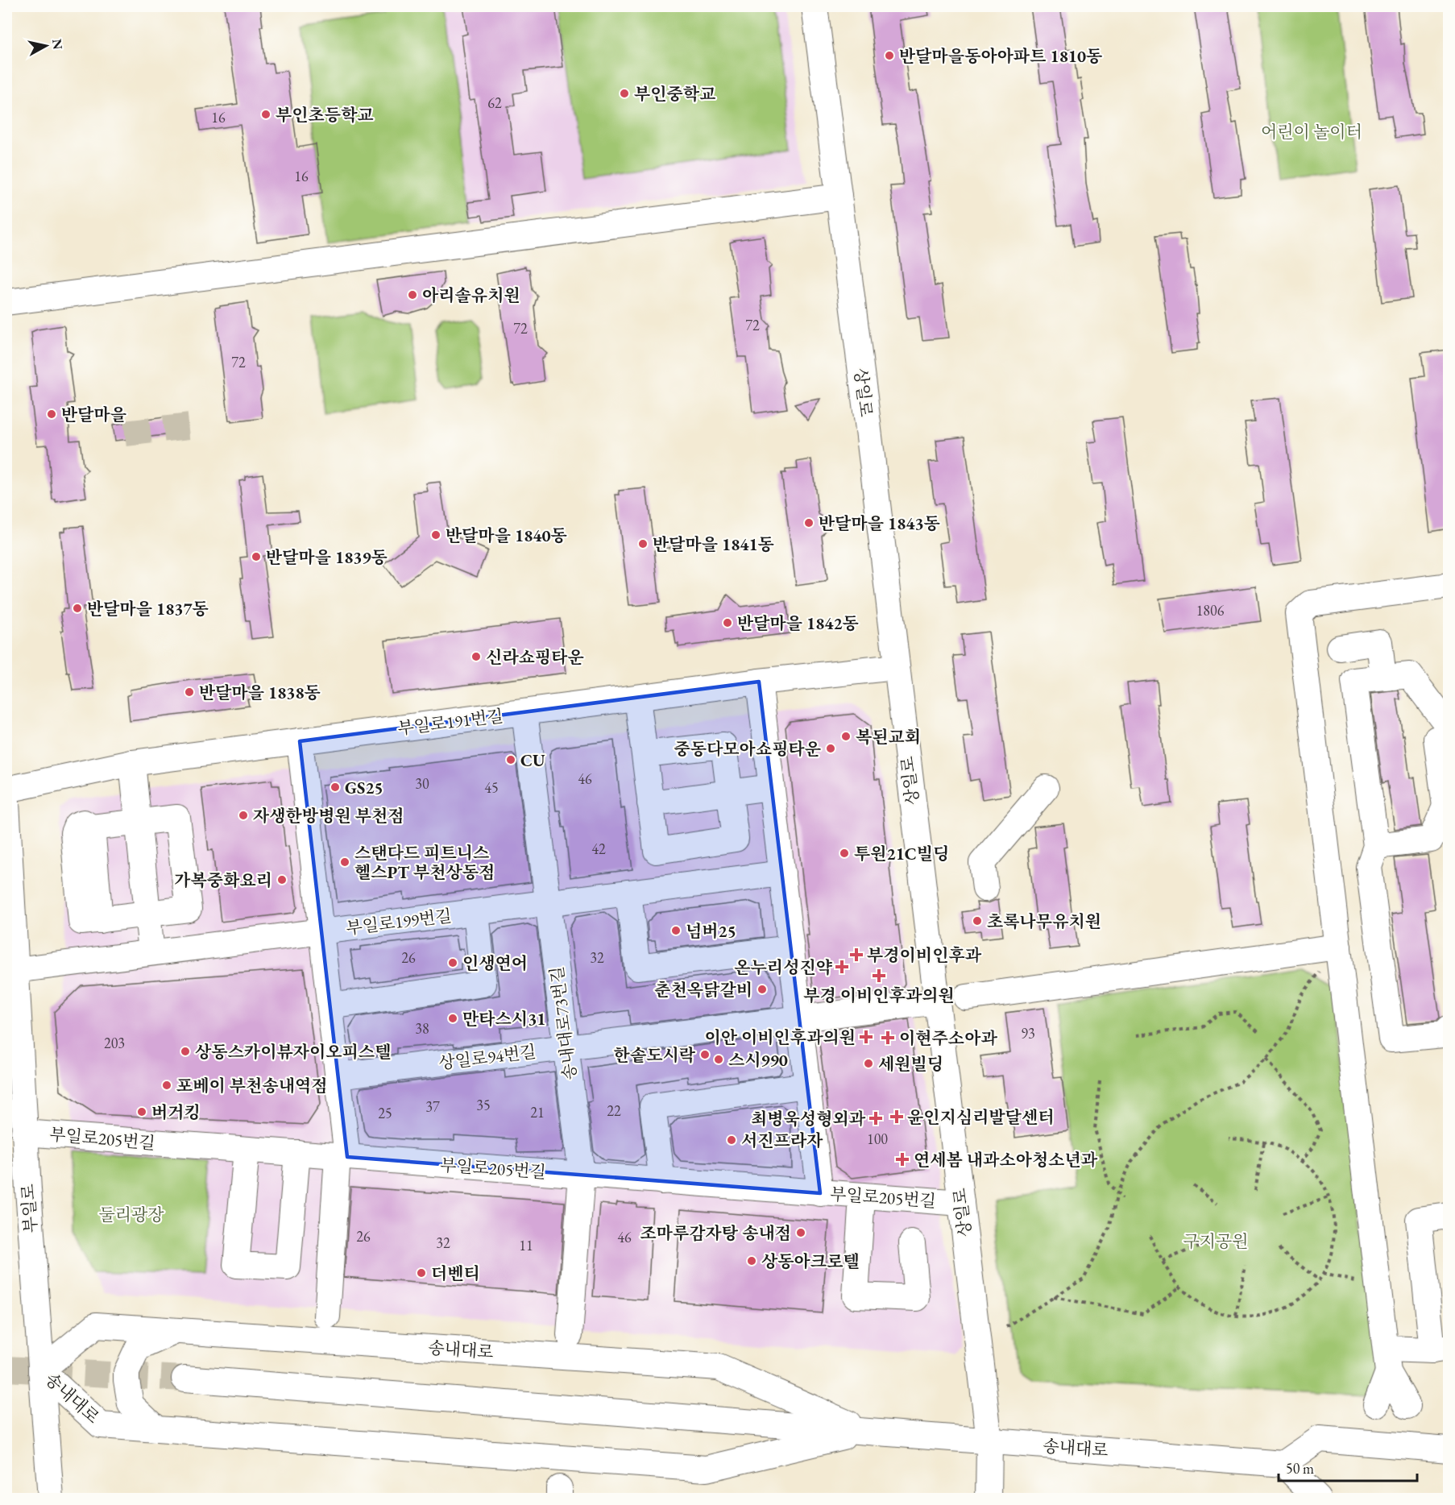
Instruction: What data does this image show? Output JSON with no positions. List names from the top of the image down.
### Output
{
  "streets": {
    "street": [
      "상일로",
      "부일로191번길",
      "부일로199번길",
      "송내대로73번길",
      "상일로94번길",
      "부일로205번길",
      "부일로",
      "송내대로"
    ]
  },
  "crossings": [
    ["상일로", "부일로191번길"],
    ["상일로", "부일로205번길"],
    ["상일로", "송내대로"],
    ["부일로191번길", "송내대로73번길"],
    ["부일로199번길", "송내대로73번길"],
    ["부일로199번길", "부일로"],
    ["송내대로73번길", "상일로94번길"],
    ["송내대로73번길", "부일로205번길"],
    ["부일로205번길", "부일로"],
    ["부일로", "송내대로"]
  ],
  "parks": ["어린이 놀이터", "둘리광장", "구지공원"],
  "places": {
    "other": [
      "반달마을동아아파트 1810동",
      "부인중학교",
      "부인초등학교",
      "아리솔유치원",
      "반달마을",
      "반달마을 1843동",
      "반달마을 1840동",
      "반달마을 1841동",
      "반달마을 1839동",
      "반달마을 1837동",
      "반달마을 1842동",
      "신라쇼핑타운",
      "반달마을 1838동",
      "복된교회",
      "중동다모아쇼핑타운",
      "CU",
      "GS25",
      "자생한방병원 부천점",
      "투원21C빌딩",
      "스탠다드 피트니스 헬스PT 부천상동점",
      "가복중화요리",
      "초록나무유치원",
      "넘버25",
      "인생연어",
      "춘천옥닭갈비",
      "만타스시31",
      "상동스카이뷰자이오피스텔",
      "한솥도시락",
      "스시990",
      "세원빌딩",
      "포베이 부천송내역점",
      "버거킹",
      "서진프라자",
      "조마루감자탕 송내점",
      "상동아크로텔",
      "더벤티"
    ],
    "health": [
      "부경이비인후과",
      "온누리성진약",
      "부경 이비인후과의원",
      "이안 이비인후과의원",
      "이현주소아과",
      "윤인지심리발달센터",
      "최병욱성형외과",
      "연세봄 내과소아청소년과"
    ]
  },
  "house_numbers": [
    "62",
    "16",
    "16",
    "72",
    "72",
    "72",
    "1806",
    "46",
    "30",
    "45",
    "42",
    "26",
    "32",
    "38",
    "93",
    "203",
    "35",
    "37",
    "22",
    "21",
    "25",
    "100",
    "26",
    "46",
    "32",
    "11"
  ],
  "scale_bar": "50 m",
  "north": "right"
}
